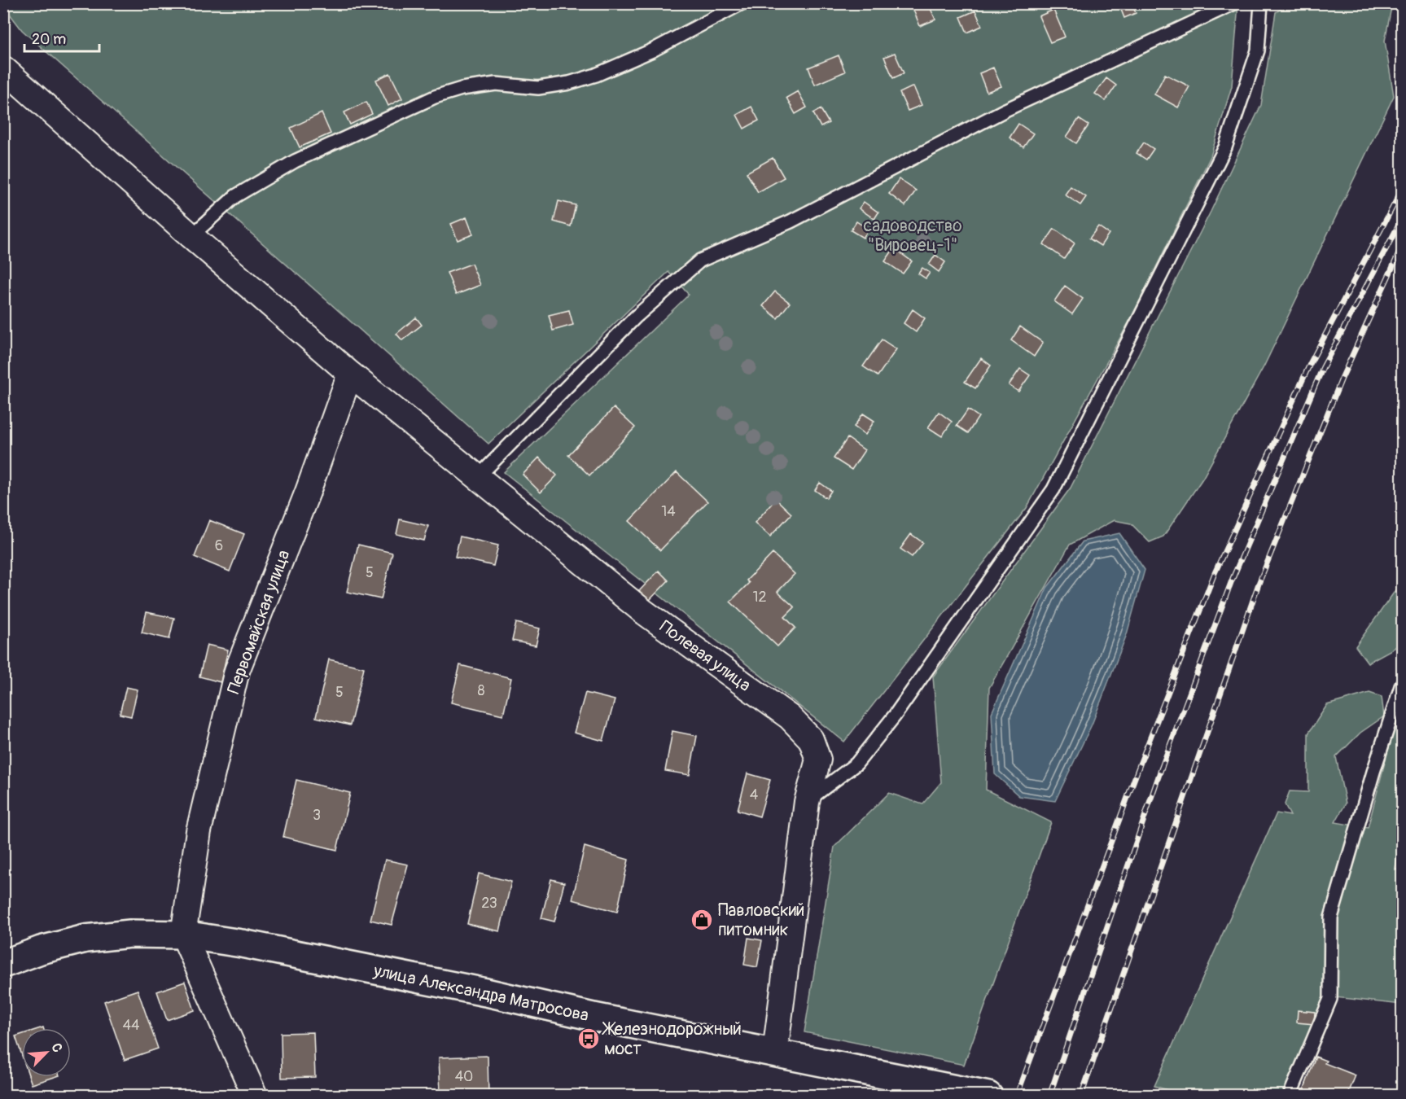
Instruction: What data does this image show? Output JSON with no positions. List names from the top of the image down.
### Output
{
  "streets": {
    "main road": ["улица Александра Матросова"],
    "street": ["Первомайская улица", "Полевая улица"]
  },
  "crossings": [
    ["Первомайская улица", "Полевая улица"],
    ["Первомайская улица", "улица Александра Матросова"],
    ["Полевая улица", "улица Александра Матросова"]
  ],
  "parks": ["садоводство \"Вировец-1\""],
  "places": {
    "shop": ["Павловский питомник"],
    "bus stop": ["Железнодорожный мост"]
  },
  "house_numbers": [
    "14",
    "6",
    "5",
    "12",
    "8",
    "5",
    "4",
    "3",
    "23",
    "44",
    "40"
  ],
  "scale_bar": "20 m",
  "north": "top right"
}
